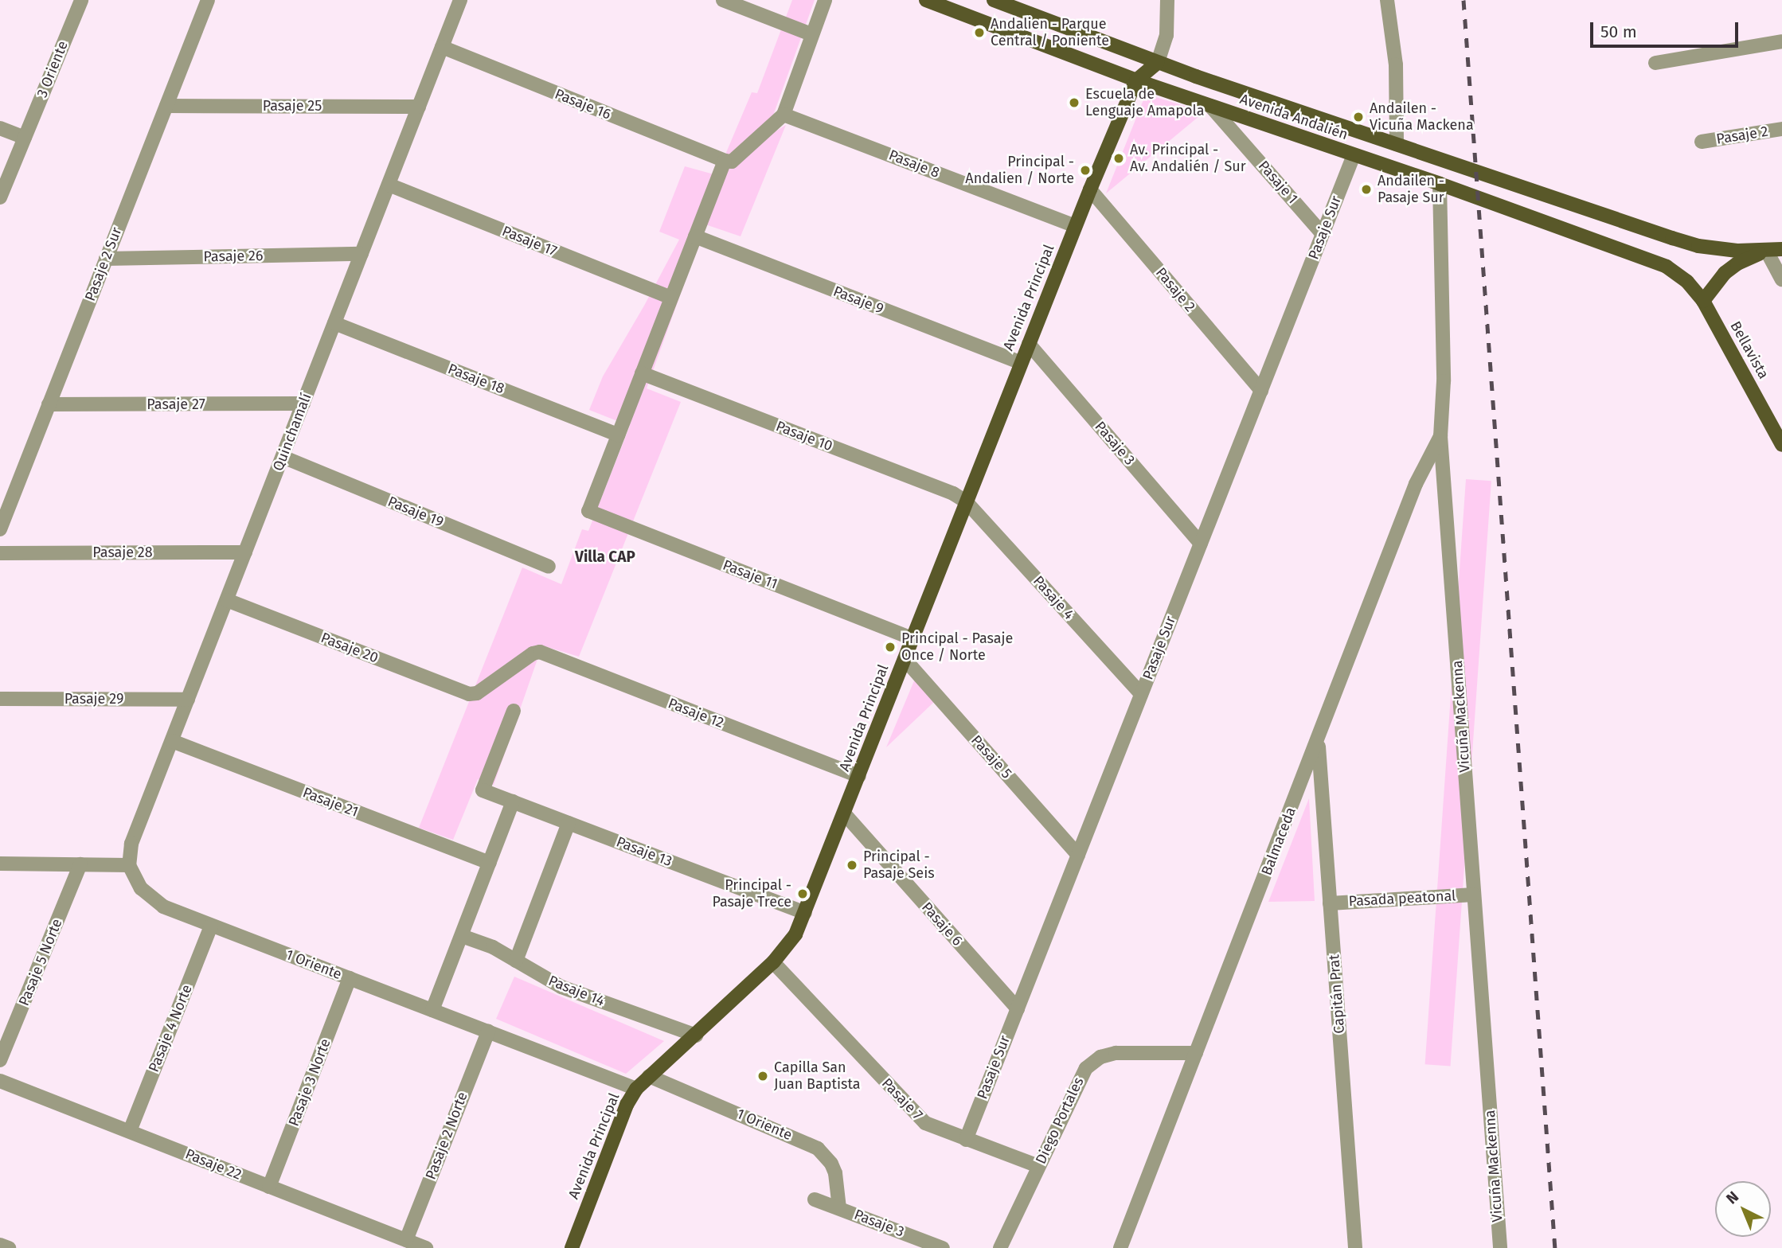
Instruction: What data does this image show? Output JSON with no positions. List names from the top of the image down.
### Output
{
  "streets": {
    "main road": ["Avenida Andalién", "Avenida Principal", "Bellavista"],
    "street": [
      "3 Oriente",
      "Pasaje 16",
      "Pasaje 25",
      "Pasaje 2",
      "Pasaje 8",
      "Pasaje 1",
      "Pasaje Sur",
      "Pasaje 17",
      "Pasaje 26",
      "Pasaje 2 Sur",
      "Pasaje 9",
      "Pasaje 18",
      "Pasaje 27",
      "Quinchamalí",
      "Pasaje 10",
      "Pasaje 3",
      "Pasaje 19",
      "Pasaje 28",
      "Pasaje 11",
      "Pasaje 4",
      "Pasaje 20",
      "Pasaje 29",
      "Pasaje 12",
      "Vicuña Mackenna",
      "Pasaje 5",
      "Pasaje 21",
      "Balmaceda",
      "Pasaje 13",
      "Pasada peatonal",
      "Pasaje 6",
      "Pasaje 5 Norte",
      "1 Oriente",
      "Pasaje 14",
      "Capitán Prat",
      "Pasaje 4 Norte",
      "Pasaje 3 Norte",
      "Pasaje 7",
      "Diego Portales",
      "Pasaje 2 Norte",
      "Pasaje 22"
    ]
  },
  "crossings": [
    ["Pasaje 16", "Quinchamalí"],
    ["Pasaje 25", "Pasaje 2 Sur"],
    ["Pasaje 25", "Quinchamalí"],
    ["Avenida Andalién", "Pasaje 1"],
    ["Avenida Andalién", "Pasaje Sur"],
    ["Avenida Andalién", "Avenida Principal"],
    ["Avenida Andalién", "Bellavista"],
    ["Avenida Andalién", "Vicuña Mackenna"],
    ["Pasaje 2", "Pasaje Sur"],
    ["Pasaje 2", "Avenida Principal"],
    ["Pasaje 8", "Avenida Principal"],
    ["Pasaje 1", "Pasaje Sur"],
    ["Pasaje Sur", "Pasaje 3"],
    ["Pasaje Sur", "Pasaje 4"],
    ["Pasaje Sur", "Pasaje 5"],
    ["Pasaje Sur", "Pasaje 6"],
    ["Pasaje Sur", "Pasaje 7"],
    ["Pasaje 17", "Quinchamalí"],
    ["Pasaje 26", "Pasaje 2 Sur"],
    ["Pasaje 26", "Quinchamalí"],
    ["Pasaje 2 Sur", "Pasaje 27"],
    ["Avenida Principal", "Pasaje 9"],
    ["Avenida Principal", "Pasaje 10"],
    ["Avenida Principal", "Pasaje 3"],
    ["Avenida Principal", "Pasaje 11"],
    ["Avenida Principal", "Pasaje 4"],
    ["Avenida Principal", "Pasaje 12"],
    ["Avenida Principal", "Pasaje 5"],
    ["Avenida Principal", "Pasaje 13"],
    ["Avenida Principal", "Pasaje 6"],
    ["Avenida Principal", "1 Oriente"],
    ["Avenida Principal", "Pasaje 14"],
    ["Avenida Principal", "Pasaje 7"],
    ["Pasaje 18", "Quinchamalí"],
    ["Pasaje 18", "Pasaje 11"],
    ["Pasaje 27", "Quinchamalí"],
    ["Quinchamalí", "Pasaje 19"],
    ["Quinchamalí", "Pasaje 28"],
    ["Quinchamalí", "Pasaje 20"],
    ["Quinchamalí", "Pasaje 29"],
    ["Quinchamalí", "Pasaje 21"],
    ["Quinchamalí", "1 Oriente"],
    ["Pasaje 10", "Pasaje 4"],
    ["Pasaje 3", "1 Oriente"],
    ["Pasaje 20", "Pasaje 12"],
    ["Vicuña Mackenna", "Balmaceda"],
    ["Vicuña Mackenna", "Pasada peatonal"],
    ["Balmaceda", "Capitán Prat"],
    ["Balmaceda", "Diego Portales"],
    ["Pasada peatonal", "Capitán Prat"],
    ["1 Oriente", "Pasaje 4 Norte"],
    ["1 Oriente", "Pasaje 3 Norte"],
    ["1 Oriente", "Pasaje 2 Norte"],
    ["Pasaje 4 Norte", "Pasaje 22"],
    ["Pasaje 3 Norte", "Pasaje 22"],
    ["Pasaje 7", "Diego Portales"],
    ["Pasaje 2 Norte", "Pasaje 22"]
  ],
  "districts": ["Villa CAP"],
  "places": [
    "Andalien - Parque Central / Poniente",
    "Escuela de Lenguaje Amapola",
    "Andailen - Vicuña Mackena",
    "Av. Principal - Av. Andalién / Sur",
    "Principal - Andalien / Norte",
    "Andailen - Pasaje Sur",
    "Principal - Pasaje Once / Norte",
    "Principal - Pasaje Seis",
    "Principal - Pasaje Trece",
    "Capilla San Juan Baptista"
  ],
  "scale_bar": "50 m",
  "north": "top left"
}
